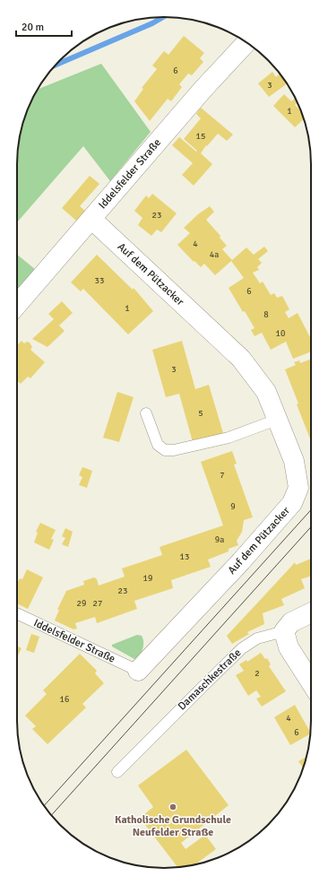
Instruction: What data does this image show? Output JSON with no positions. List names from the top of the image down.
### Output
{
  "streets": {
    "street": ["Iddelsfelder Straße", "Auf dem Pützacker", "Damaschkestraße"]
  },
  "crossings": [
    ["Iddelsfelder Straße", "Auf dem Pützacker"]
  ],
  "places": ["Katholische Grundschule Neufelder Straße"],
  "house_numbers": [
    "6",
    "3",
    "1",
    "15",
    "23",
    "4",
    "4a",
    "33",
    "6",
    "1",
    "8",
    "10",
    "3",
    "5",
    "7",
    "9",
    "9a",
    "13",
    "19",
    "23",
    "29",
    "27",
    "2",
    "16",
    "4",
    "6"
  ],
  "scale_bar": "20 m"
}
